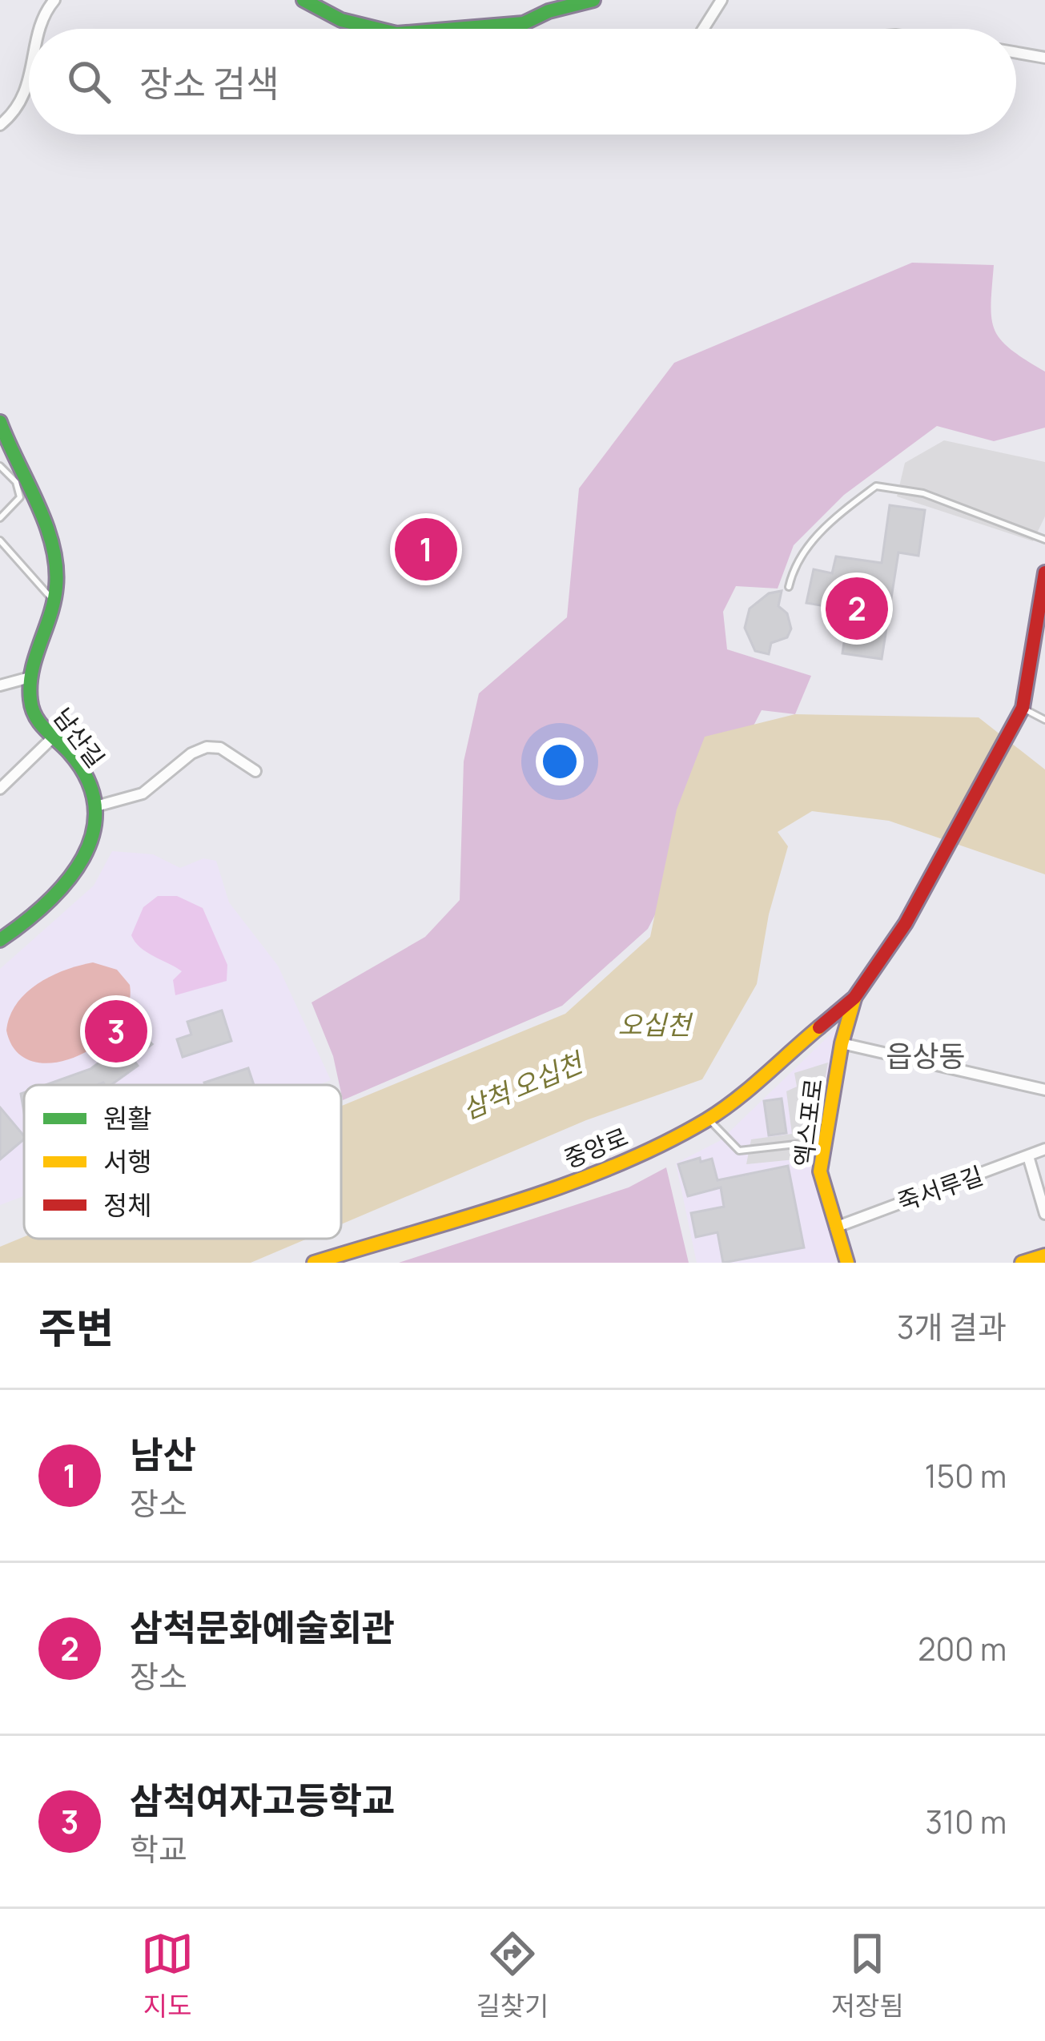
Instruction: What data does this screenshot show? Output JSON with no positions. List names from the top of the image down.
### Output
{
  "streets": {
    "street": [
      "남산길",
      "엑스포로",
      "중앙로",
      "죽서루길"
    ]
  },
  "crossings": [
    ["엑스포로", "중앙로"],
    ["엑스포로", "죽서루길"]
  ],
  "districts": ["읍상동"],
  "water": ["오십천", "삼척 오십천"],
  "legend": ["원활", "서행", "정체"],
  "page": {
    "search": "장소 검색",
    "pins": ["1", "2", "3"],
    "heading": ["주변", "3개 결과"],
    "list": [
      {
        "mark": "1",
        "name": "남산",
        "note": "장소",
        "value": "150 m"
      },
      {
        "mark": "2",
        "name": "삼척문화예술회관",
        "note": "장소",
        "value": "200 m"
      },
      {
        "mark": "3",
        "name": "삼척여자고등학교",
        "note": "학교",
        "value": "310 m"
      }
    ],
    "nav": ["지도", "길찾기", "저장됨"]
  }
}
